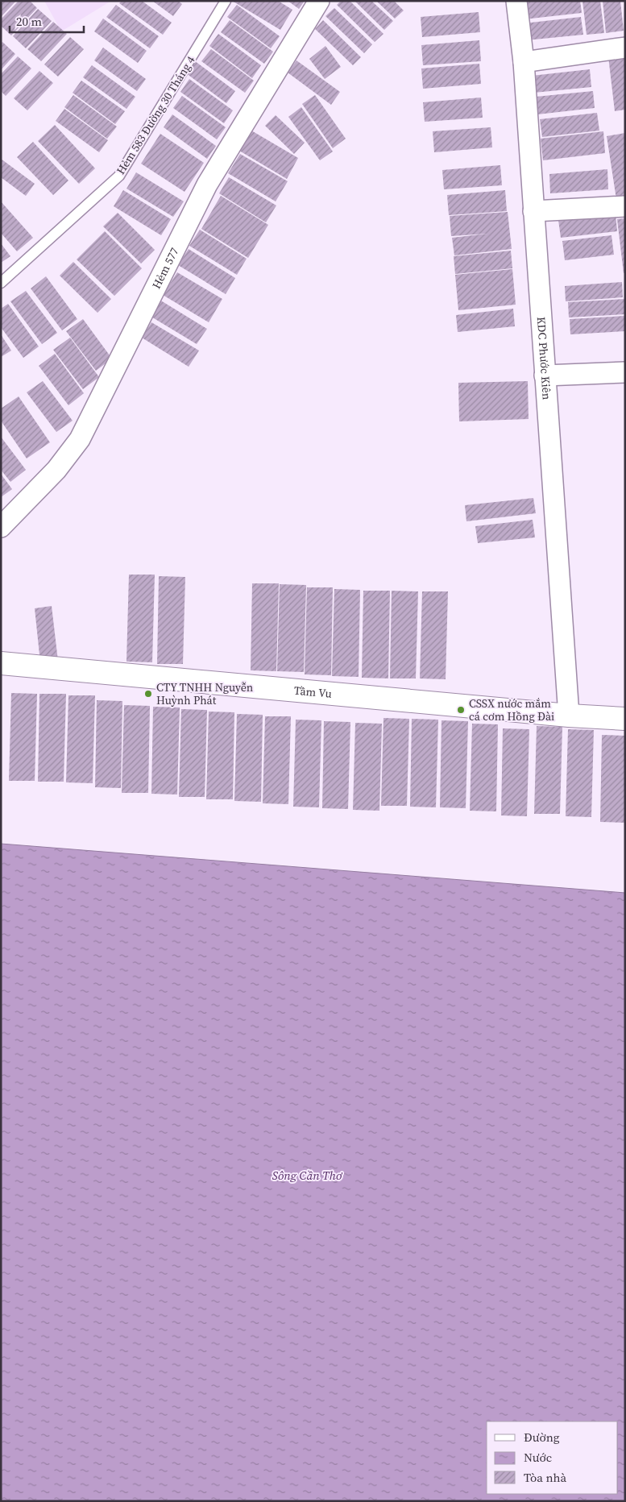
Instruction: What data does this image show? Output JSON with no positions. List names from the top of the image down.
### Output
{
  "streets": {
    "street": ["Hẻm 577", "KDC Phước Kiên", "Tầm Vu"],
    "lane": ["Hẻm 583 Đường 30 Tháng 4"]
  },
  "crossings": [
    ["KDC Phước Kiên", "Tầm Vu"]
  ],
  "water": ["Sông Cần Thơ"],
  "places": ["CTY TNHH Nguyễn Huỳnh Phát", "CSSX nước mắm cá cơm Hồng Đài"],
  "legend": ["Đường", "Nước", "Tòa nhà"],
  "scale_bar": "20 m"
}
